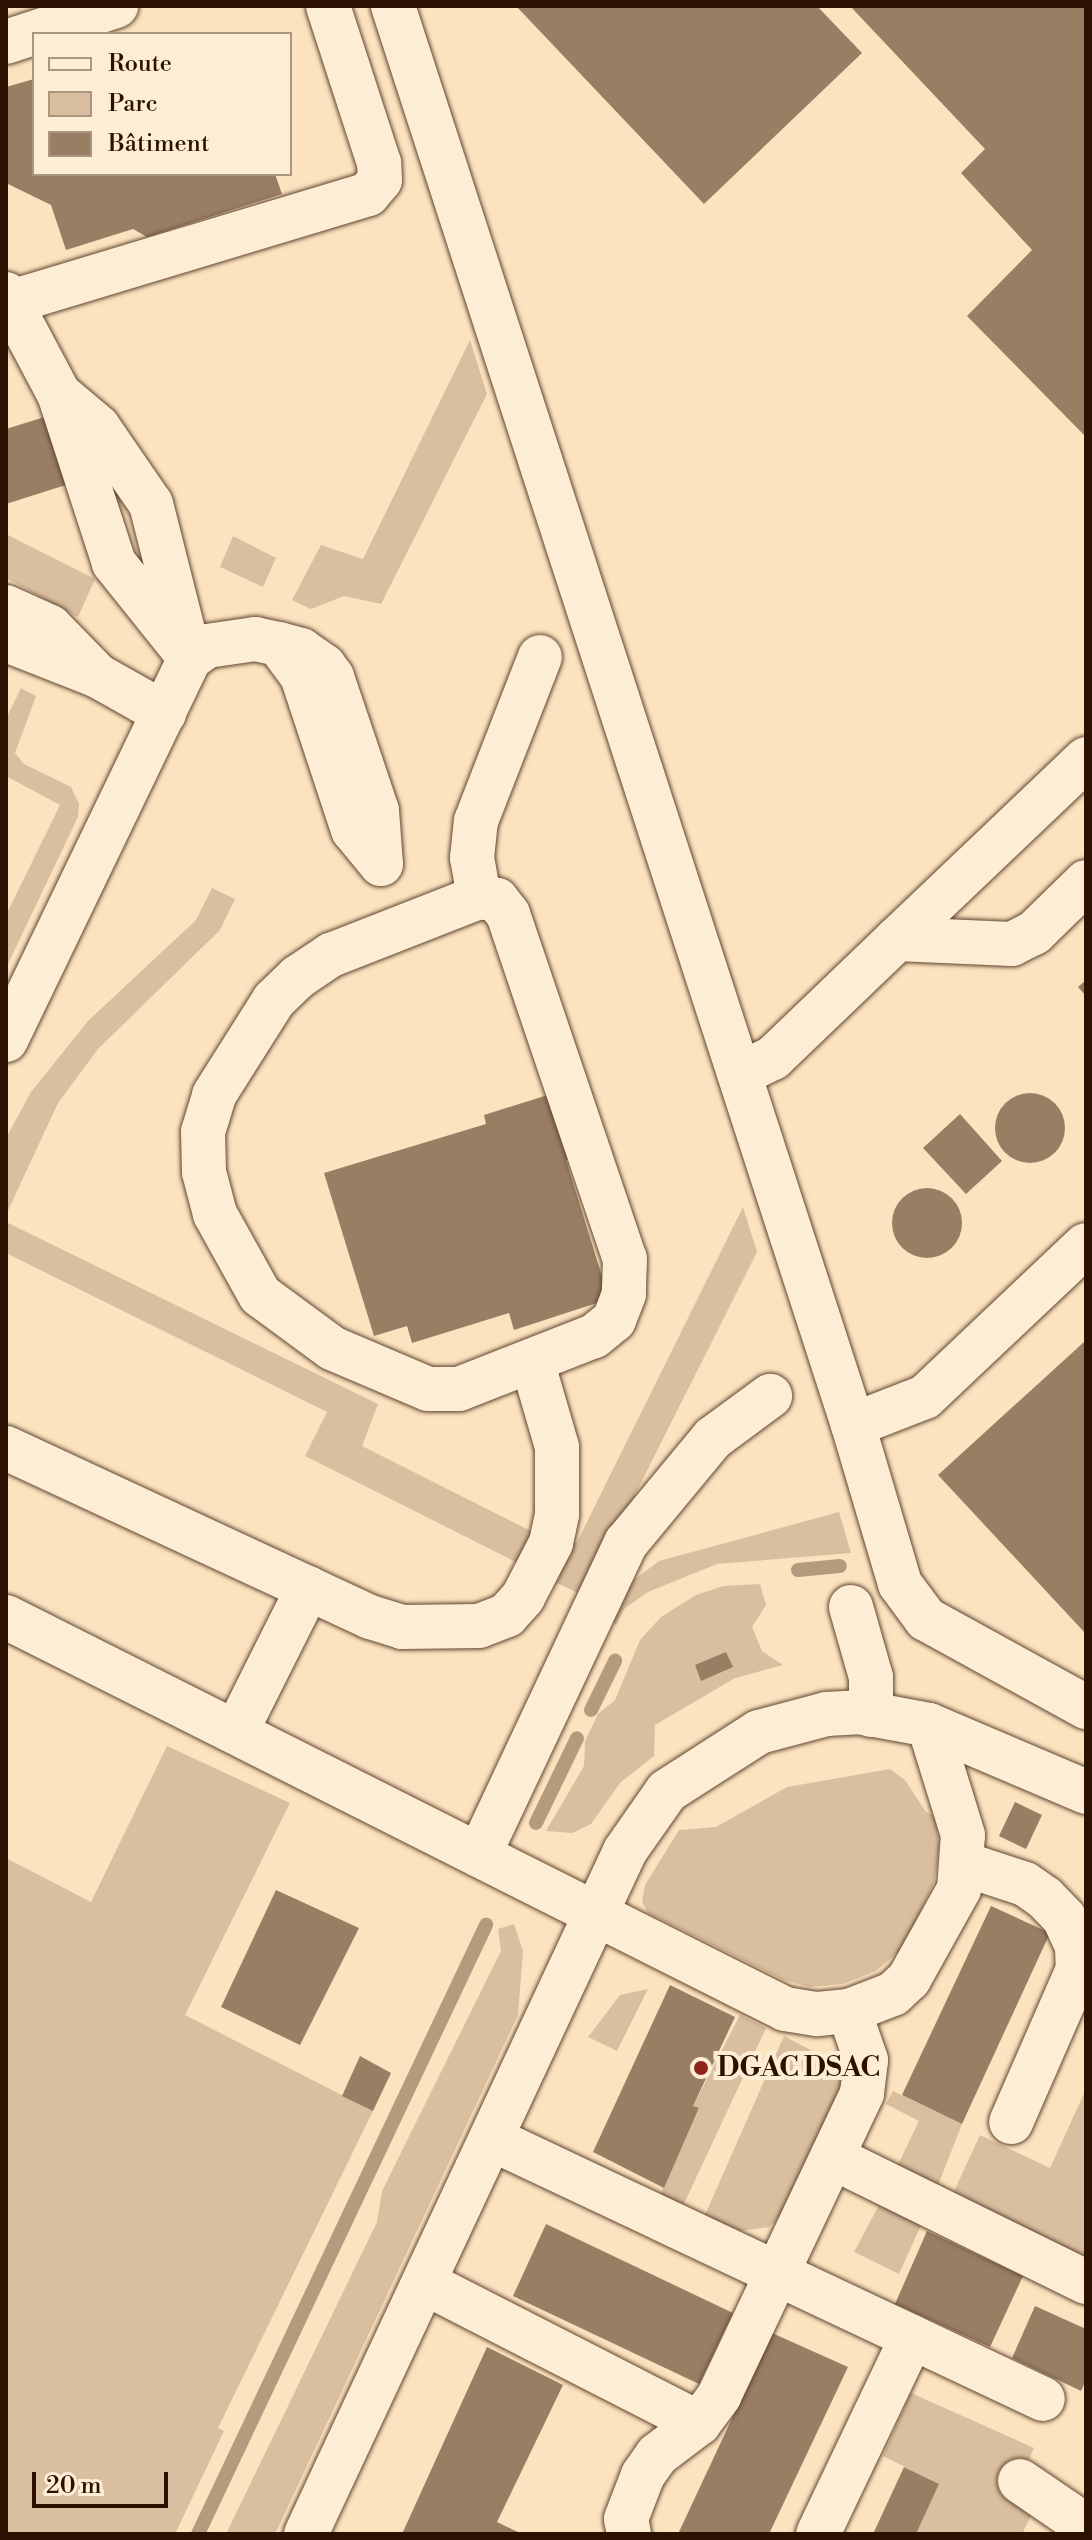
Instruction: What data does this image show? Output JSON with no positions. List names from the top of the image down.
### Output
{
  "places": ["DGAC DSAC"],
  "legend": ["Route", "Parc", "Bâtiment"],
  "scale_bar": "20 m"
}
